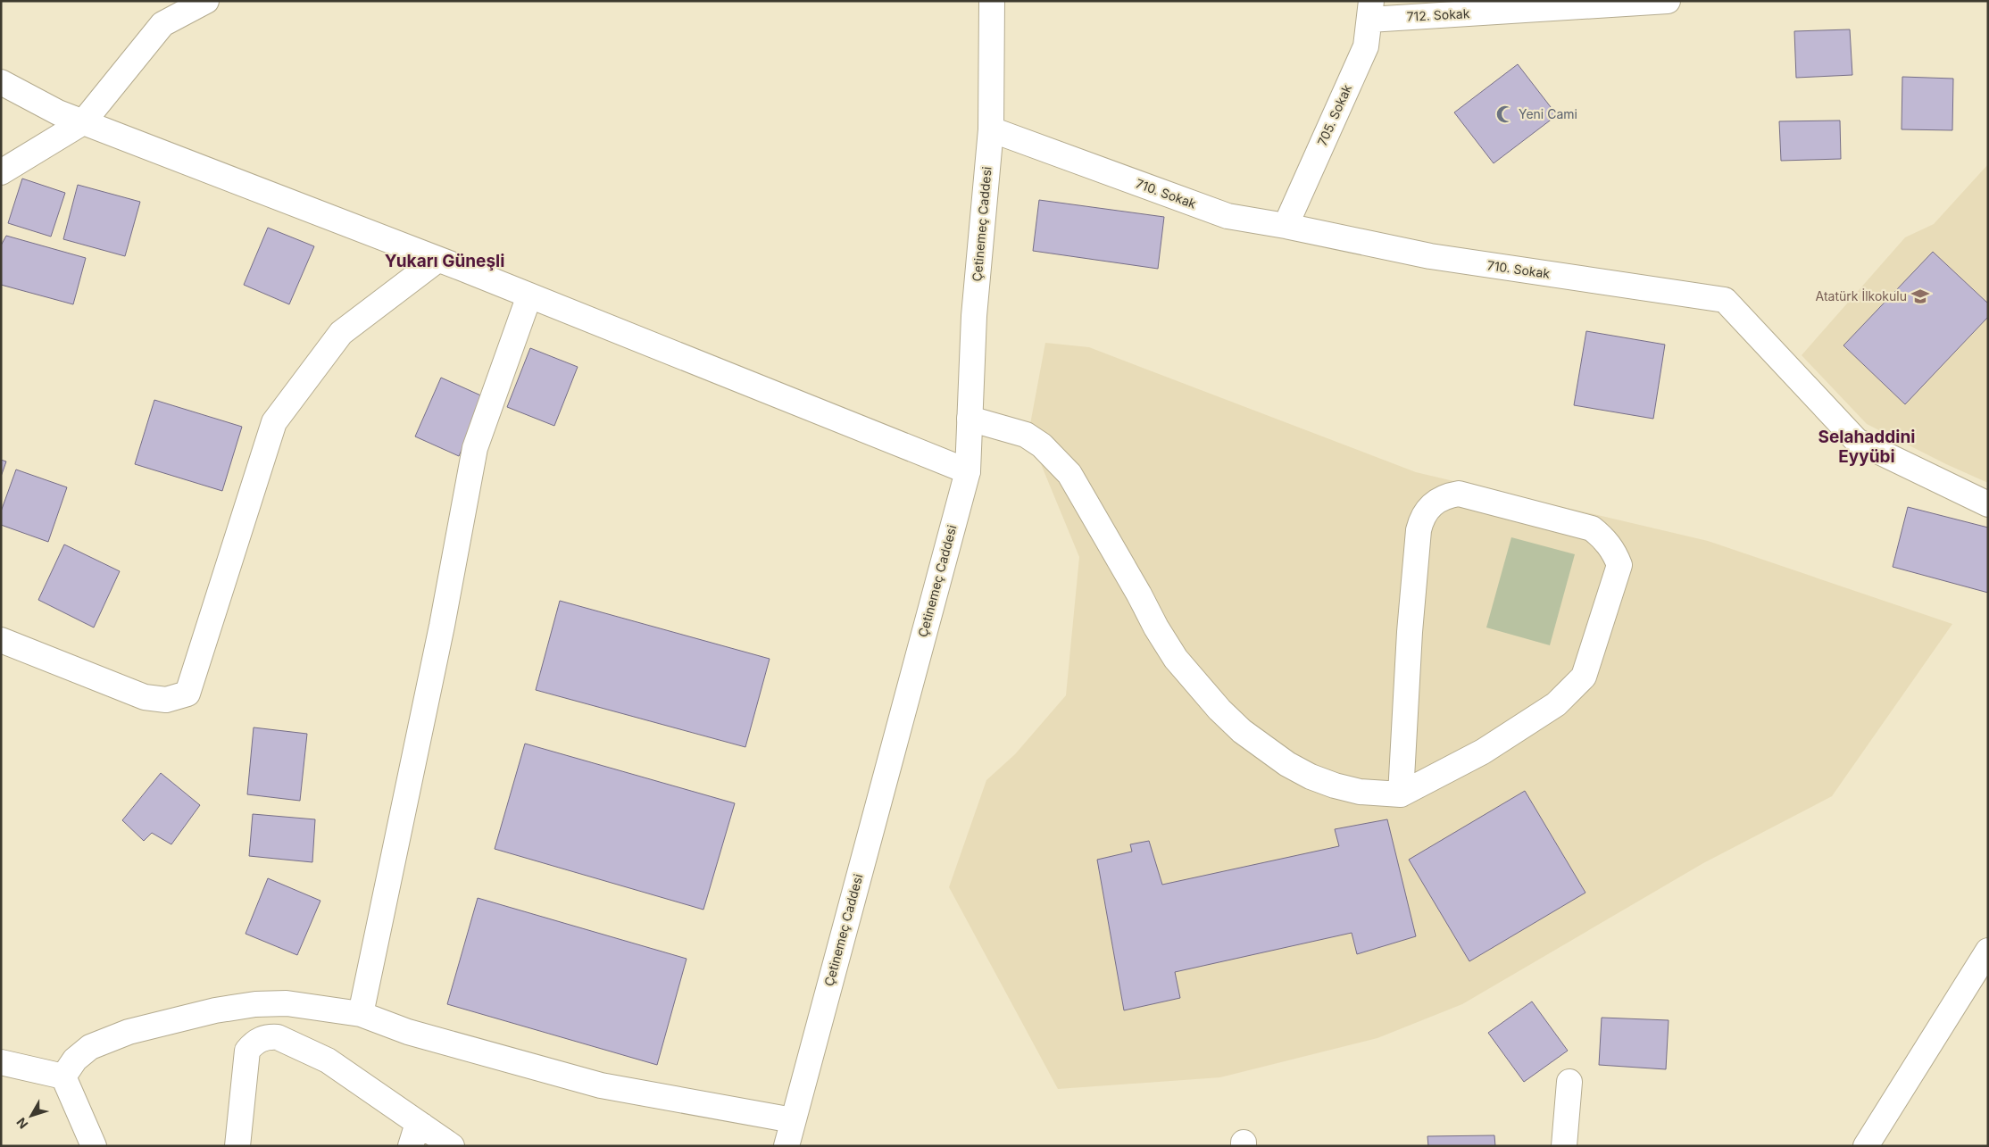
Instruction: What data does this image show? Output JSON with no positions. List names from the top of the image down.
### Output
{
  "streets": {
    "street": [
      "712. Sokak",
      "705. Sokak",
      "710. Sokak",
      "Çetinemeç Caddesi"
    ]
  },
  "crossings": [
    ["712. Sokak", "705. Sokak"],
    ["705. Sokak", "710. Sokak"],
    ["710. Sokak", "Çetinemeç Caddesi"]
  ],
  "districts": ["Yukarı Güneşli", "Selahaddini Eyyübi"],
  "places": {
    "mosque": ["Yeni Cami"],
    "school or university": ["Atatürk İlkokulu"]
  },
  "north": "bottom left"
}
